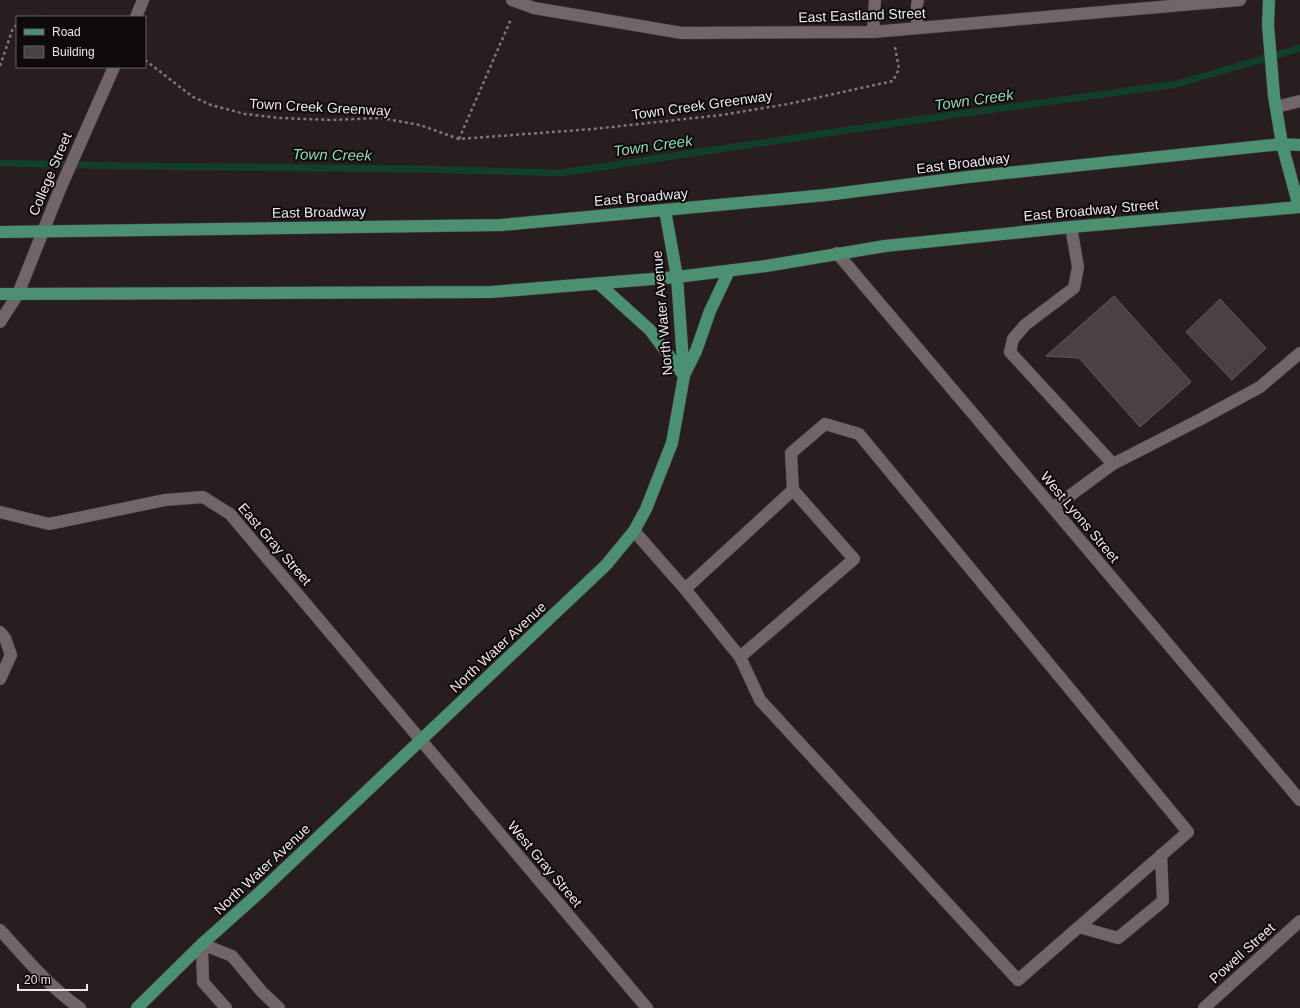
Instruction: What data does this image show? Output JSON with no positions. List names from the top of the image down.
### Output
{
  "streets": {
    "main road": ["East Broadway", "East Broadway Street", "North Water Avenue"],
    "street": [
      "East Eastland Street",
      "College Street",
      "West Lyons Street",
      "East Gray Street",
      "West Gray Street",
      "Powell Street"
    ],
    "path": ["Town Creek Greenway"]
  },
  "crossings": [
    ["East Eastland Street", "Town Creek Greenway"],
    ["East Broadway", "College Street"],
    ["East Broadway", "North Water Avenue"],
    ["East Broadway Street", "West Lyons Street"],
    ["North Water Avenue", "East Gray Street"],
    ["North Water Avenue", "West Gray Street"],
    ["East Gray Street", "West Gray Street"]
  ],
  "water": ["Town Creek"],
  "legend": ["Road", "Building"],
  "scale_bar": "20 m"
}
